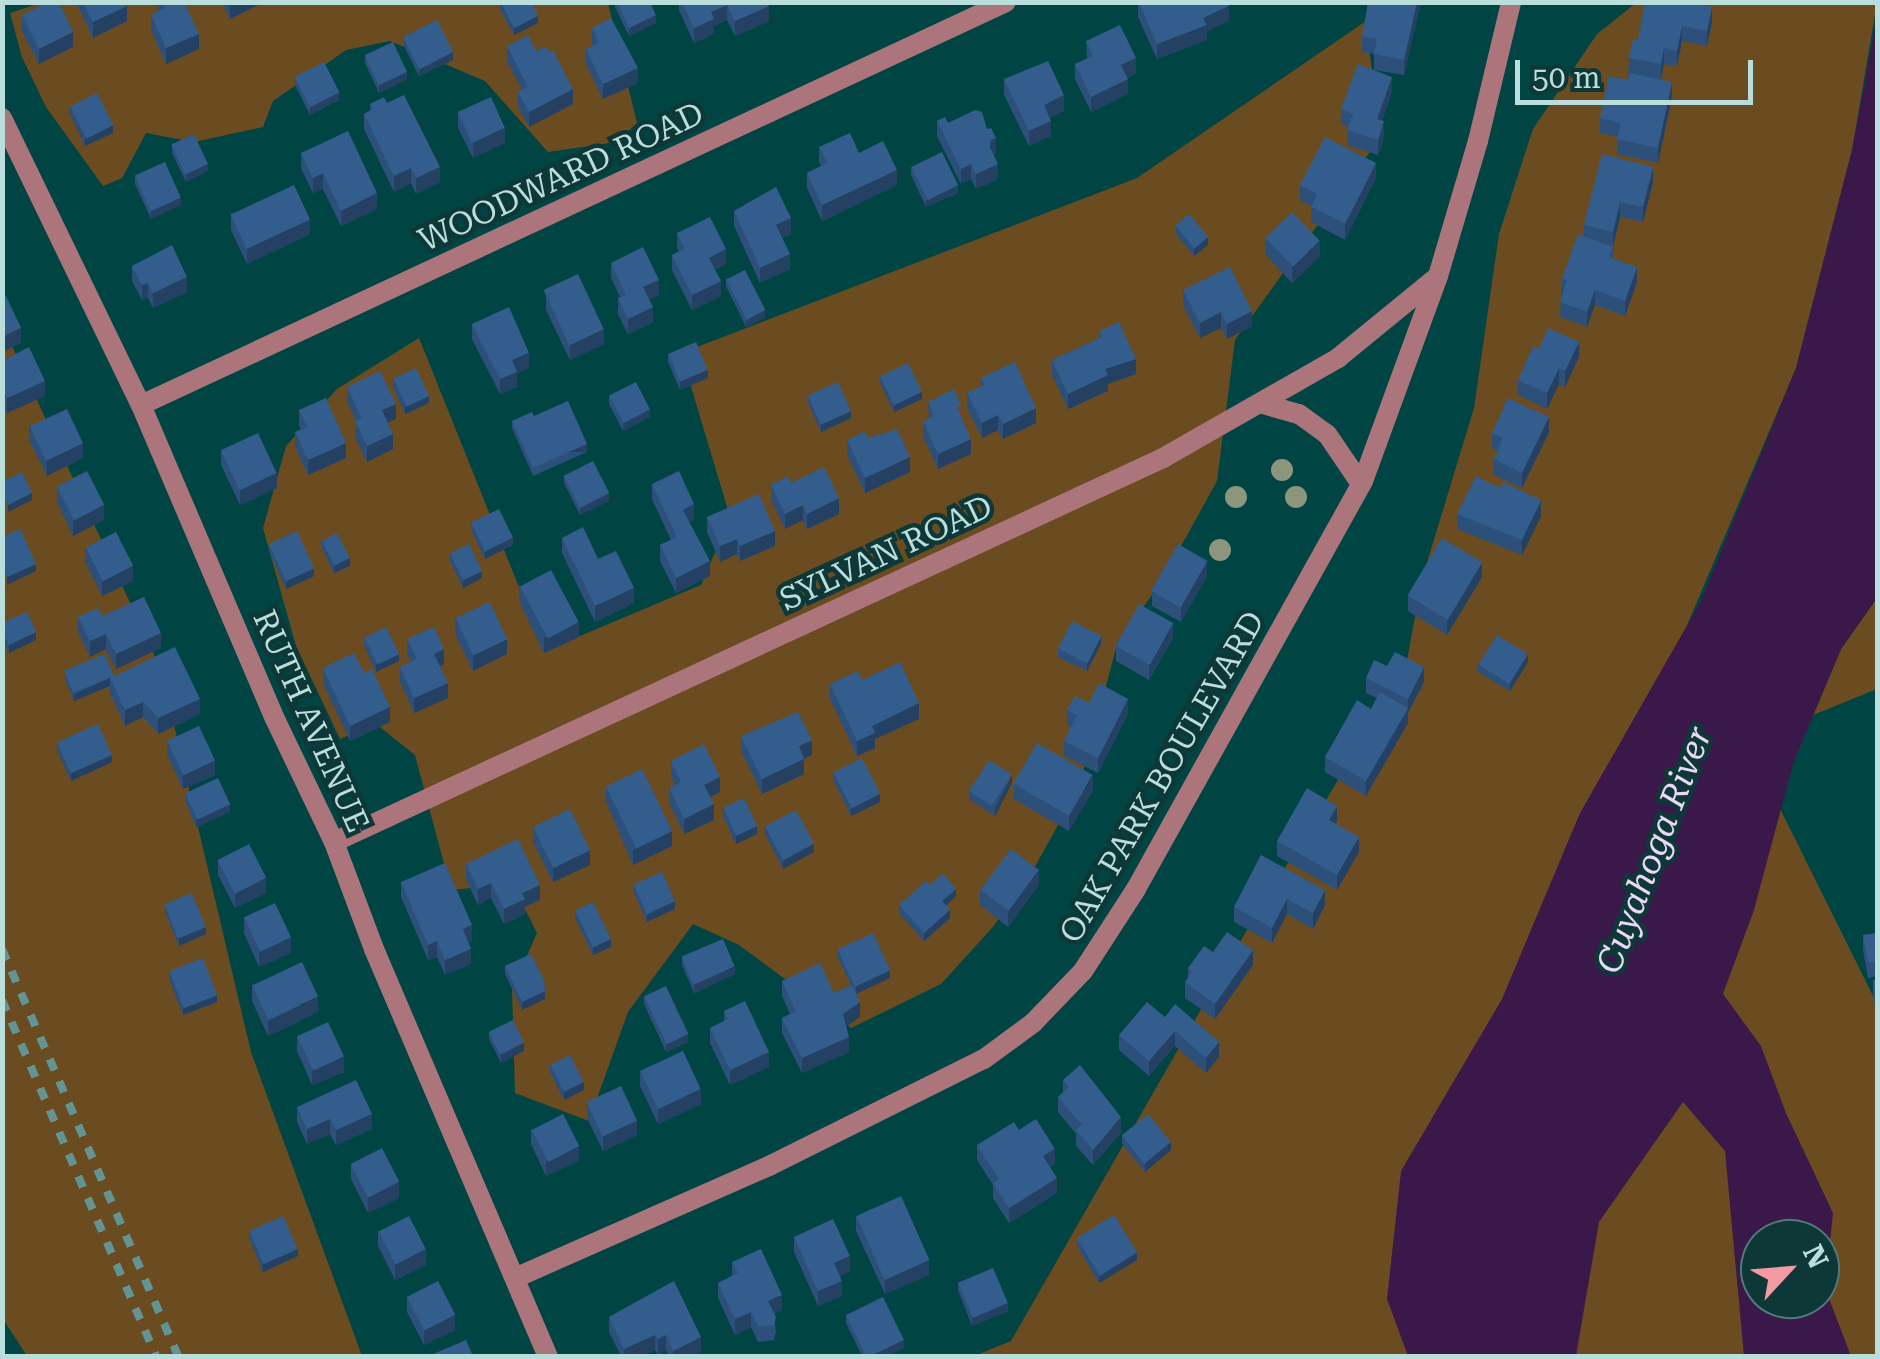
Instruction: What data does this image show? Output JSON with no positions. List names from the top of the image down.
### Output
{
  "streets": {
    "street": [
      "WOODWARD ROAD",
      "SYLVAN ROAD",
      "RUTH AVENUE",
      "OAK PARK BOULEVARD"
    ]
  },
  "crossings": [
    ["WOODWARD ROAD", "RUTH AVENUE"],
    ["SYLVAN ROAD", "RUTH AVENUE"],
    ["SYLVAN ROAD", "OAK PARK BOULEVARD"],
    ["RUTH AVENUE", "OAK PARK BOULEVARD"]
  ],
  "water": ["Cuyahoga River"],
  "scale_bar": "50 m",
  "north": "top right"
}
